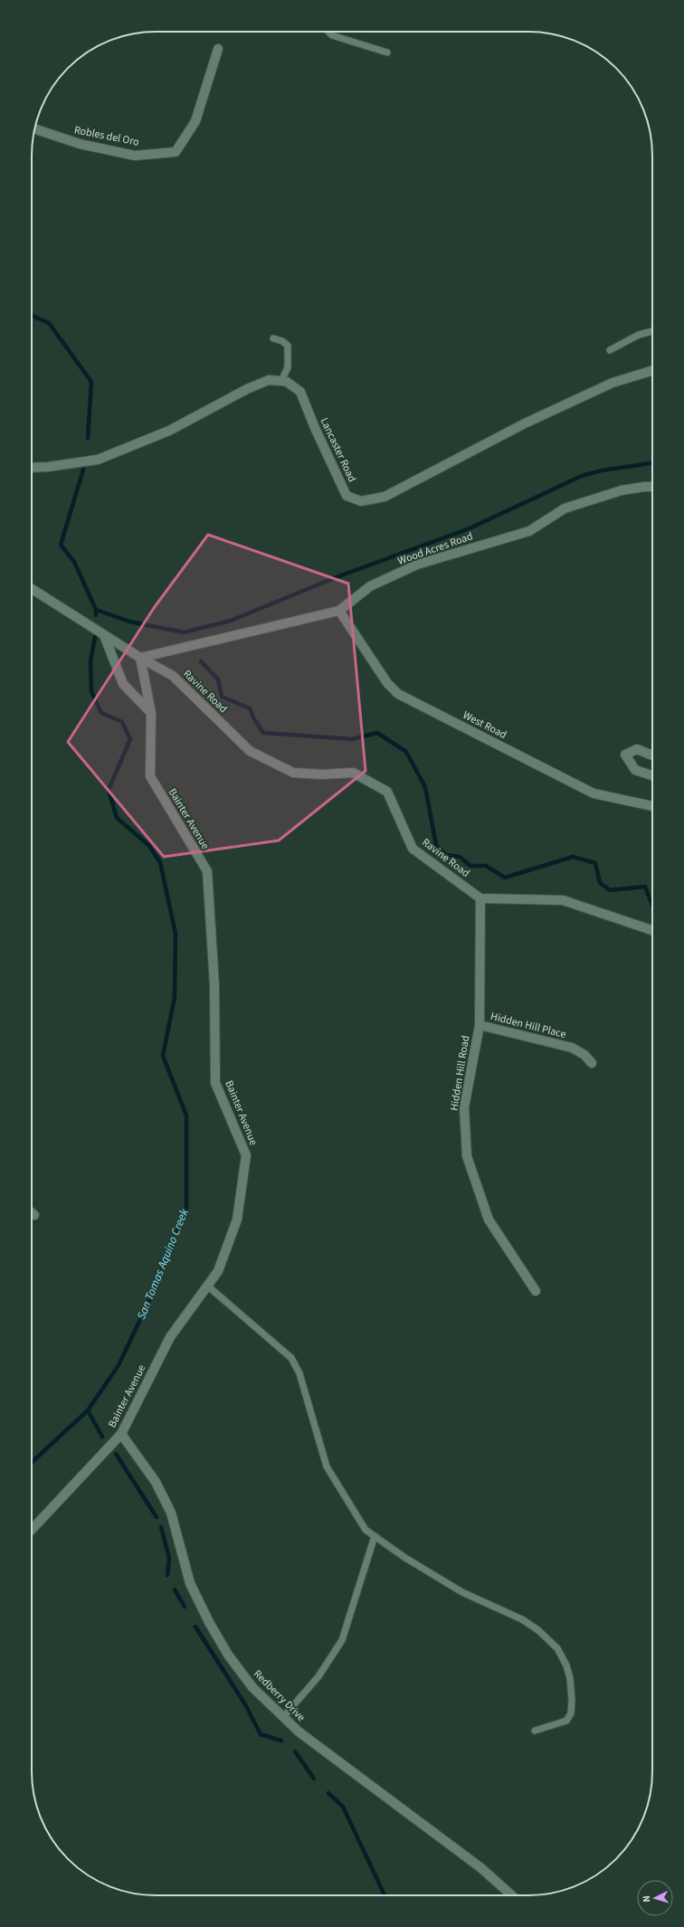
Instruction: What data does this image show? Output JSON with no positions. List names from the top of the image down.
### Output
{
  "streets": {
    "street": [
      "Robles del Oro",
      "Lancaster Road",
      "Wood Acres Road",
      "Ravine Road",
      "West Road",
      "Bainter Avenue",
      "Hidden Hill Place",
      "Hidden Hill Road",
      "Redberry Drive"
    ]
  },
  "crossings": [
    ["Wood Acres Road", "Ravine Road"],
    ["Wood Acres Road", "West Road"],
    ["Wood Acres Road", "Bainter Avenue"],
    ["Ravine Road", "Bainter Avenue"],
    ["Ravine Road", "Hidden Hill Road"],
    ["Bainter Avenue", "Redberry Drive"],
    ["Hidden Hill Place", "Hidden Hill Road"]
  ],
  "water": ["San Tomas Aquino Creek"],
  "north": "left"
}
